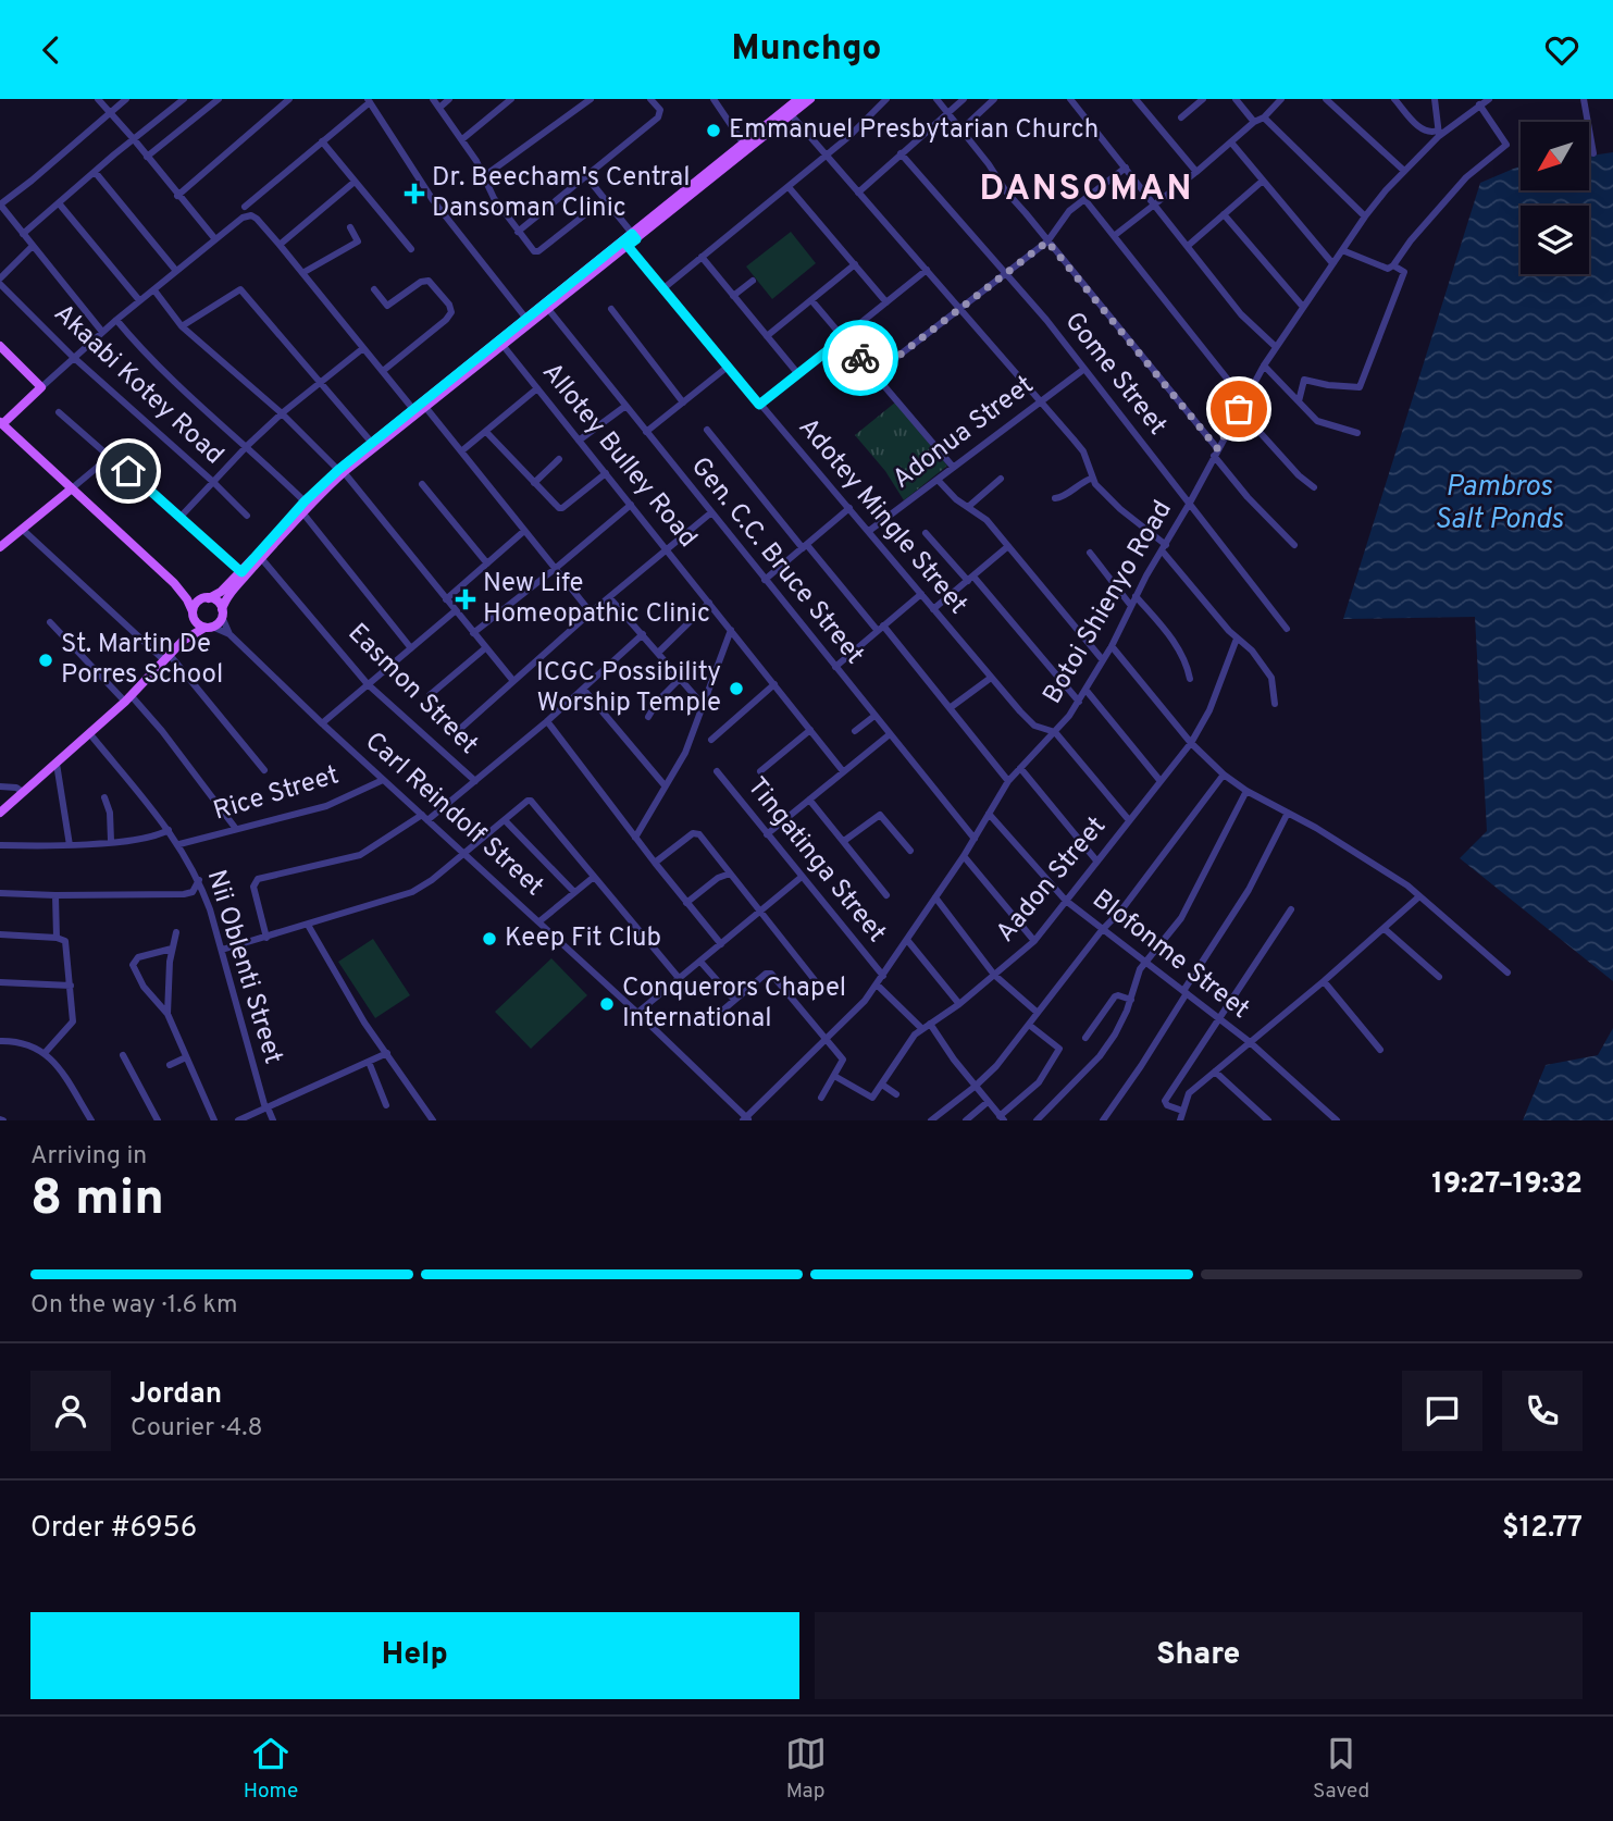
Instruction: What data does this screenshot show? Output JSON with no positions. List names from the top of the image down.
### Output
{
  "streets": {
    "street": [
      "Gome Street",
      "Akaabi Kotey Road",
      "Adonua Street",
      "Allotey Bulley Road",
      "Adotey Mingle Street",
      "Gen. C.C. Bruce Street",
      "Botoi Shienyo Road",
      "Easmon Street",
      "Rice Street",
      "Carl Reindolf Street",
      "Tingatinga Street",
      "Aadon Street",
      "Blofonme Street",
      "Nii Oblenti Street"
    ]
  },
  "crossings": [
    ["Gome Street", "Adonua Street"],
    ["Gome Street", "Botoi Shienyo Road"],
    ["Adonua Street", "Adotey Mingle Street"],
    ["Adotey Mingle Street", "Botoi Shienyo Road"],
    ["Adotey Mingle Street", "Aadon Street"],
    ["Gen. C.C. Bruce Street", "Botoi Shienyo Road"],
    ["Botoi Shienyo Road", "Carl Reindolf Street"],
    ["Botoi Shienyo Road", "Tingatinga Street"],
    ["Botoi Shienyo Road", "Blofonme Street"],
    ["Rice Street", "Carl Reindolf Street"],
    ["Rice Street", "Nii Oblenti Street"],
    ["Aadon Street", "Blofonme Street"]
  ],
  "districts": ["DANSOMAN"],
  "water": ["Pambros Salt Ponds"],
  "places": {
    "other": [
      "Emmanuel Presbytarian Church",
      "St. Martin De Porres School",
      "ICGC Possibility Worship Temple",
      "Keep Fit Club",
      "Conquerors Chapel International"
    ],
    "health": ["Dr. Beecham's Central Dansoman Clinic", "New Life Homeopathic Clinic"]
  },
  "north": "bottom left",
  "page": {
    "header": "Munchgo",
    "heading": ["8 min", "Arriving in", "19:27–19:32"],
    "panel": [
      "Jordan",
      "Courier · 4.8",
      "Order #6956",
      "$12.77"
    ],
    "bar": "On the way · 1.6 km",
    "buttons": ["Help", "Share"],
    "tabs": ["Home", "Map", "Saved"]
  }
}
